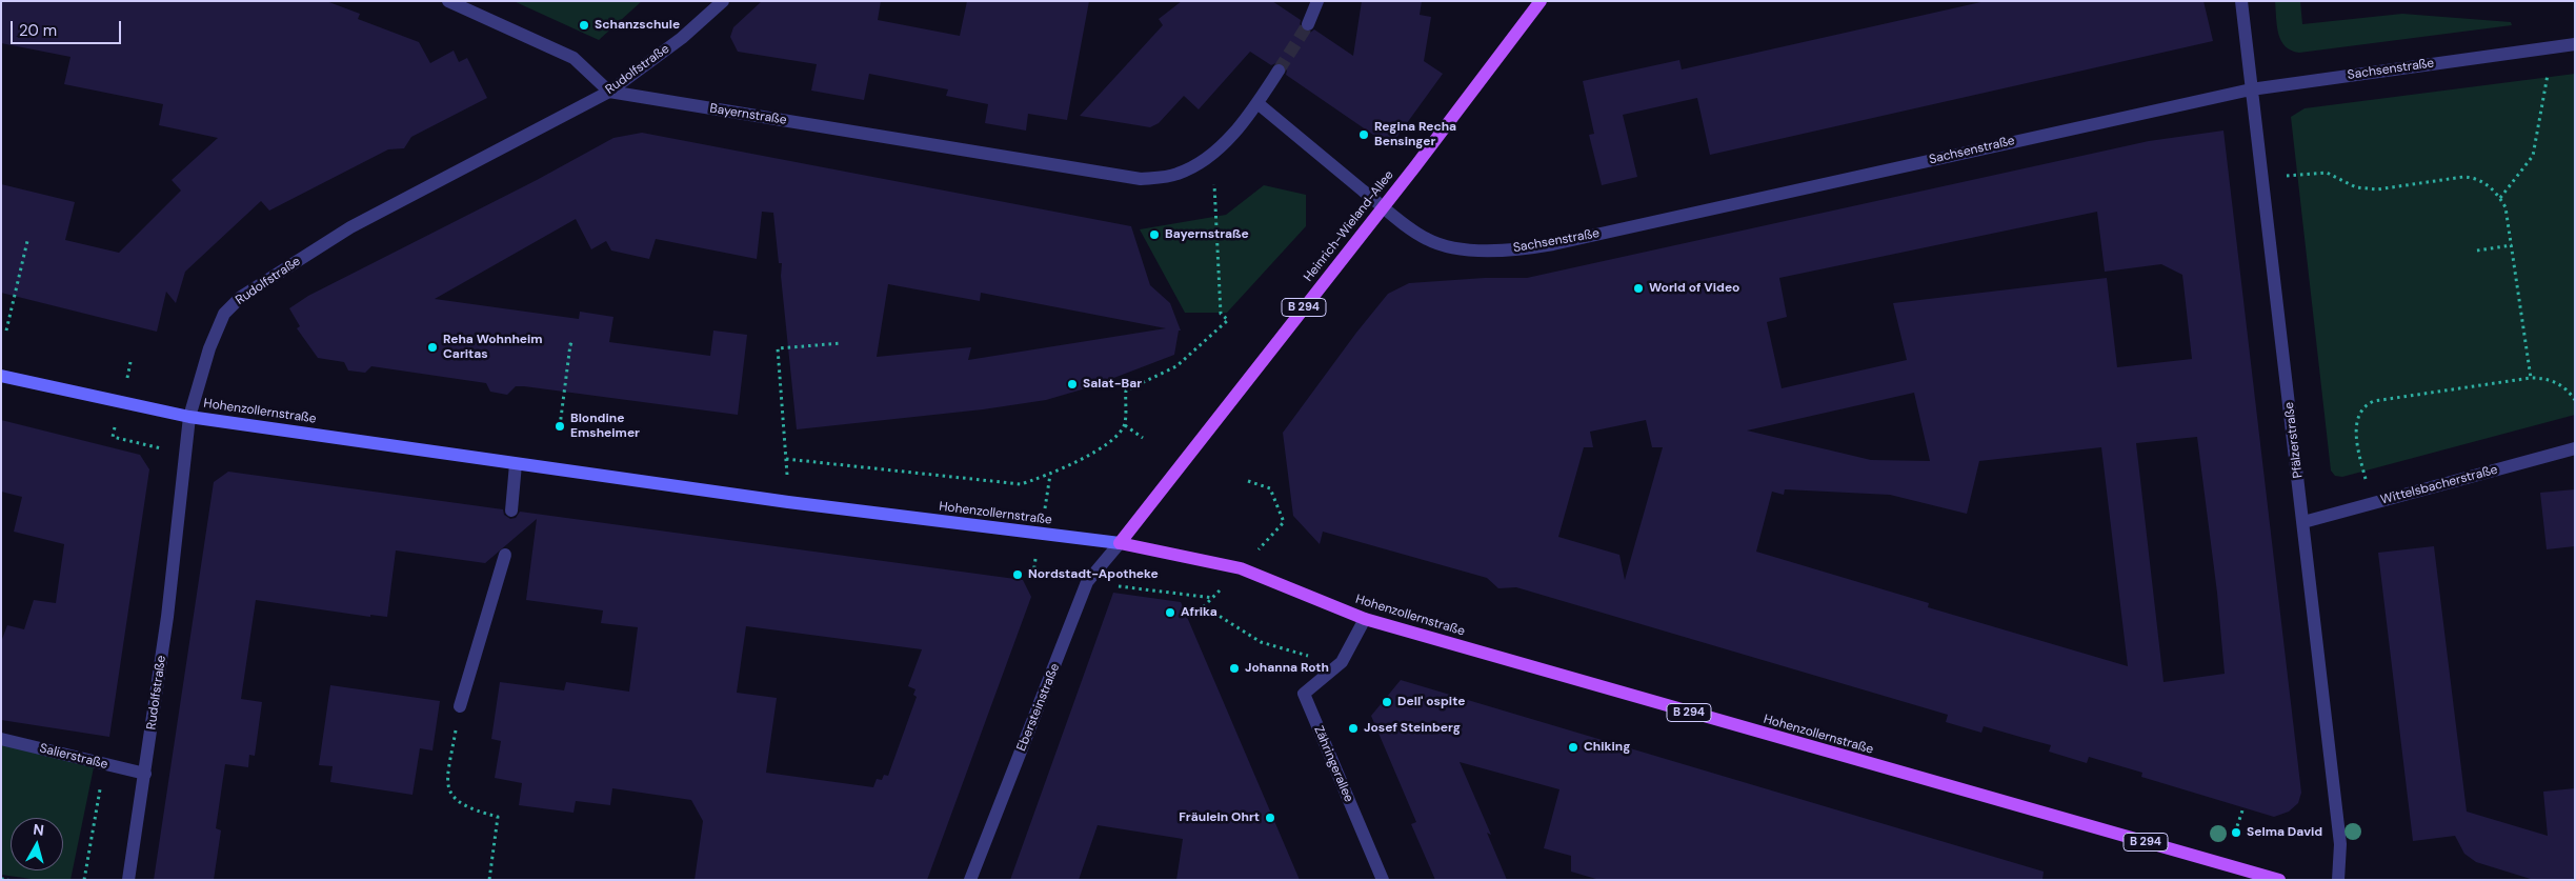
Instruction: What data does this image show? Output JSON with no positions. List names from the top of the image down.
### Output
{
  "streets": {
    "main road": ["Heinrich-Wieland-Allee", "B 294", "Hohenzollernstraße"],
    "street": [
      "Rudolfstraße",
      "Sachsenstraße",
      "Bayernstraße",
      "Pfälzerstraße",
      "Wittelsbacherstraße",
      "Ebersteinstraße",
      "Salierstraße",
      "Zähringerallee"
    ]
  },
  "crossings": [
    ["Rudolfstraße", "Bayernstraße"],
    ["Rudolfstraße", "Hohenzollernstraße"],
    ["Rudolfstraße", "Salierstraße"],
    ["Sachsenstraße", "Heinrich-Wieland-Allee"],
    ["Sachsenstraße", "Pfälzerstraße"],
    ["Heinrich-Wieland-Allee", "Hohenzollernstraße"],
    ["Heinrich-Wieland-Allee", "Ebersteinstraße"],
    ["Hohenzollernstraße", "Ebersteinstraße"],
    ["Hohenzollernstraße", "Zähringerallee"],
    ["Pfälzerstraße", "Wittelsbacherstraße"]
  ],
  "places": [
    "Schanzschule",
    "Regina Recha Bensinger",
    "Bayernstraße",
    "World of Video",
    "Reha Wohnheim Caritas",
    "Salat-Bar",
    "Blondine Emsheimer",
    "Nordstadt-Apotheke",
    "Afrika",
    "Johanna Roth",
    "Dell' ospite",
    "Josef Steinberg",
    "Chiking",
    "Fräulein Ohrt",
    "Selma David"
  ],
  "scale_bar": "20 m",
  "north": "top"
}
